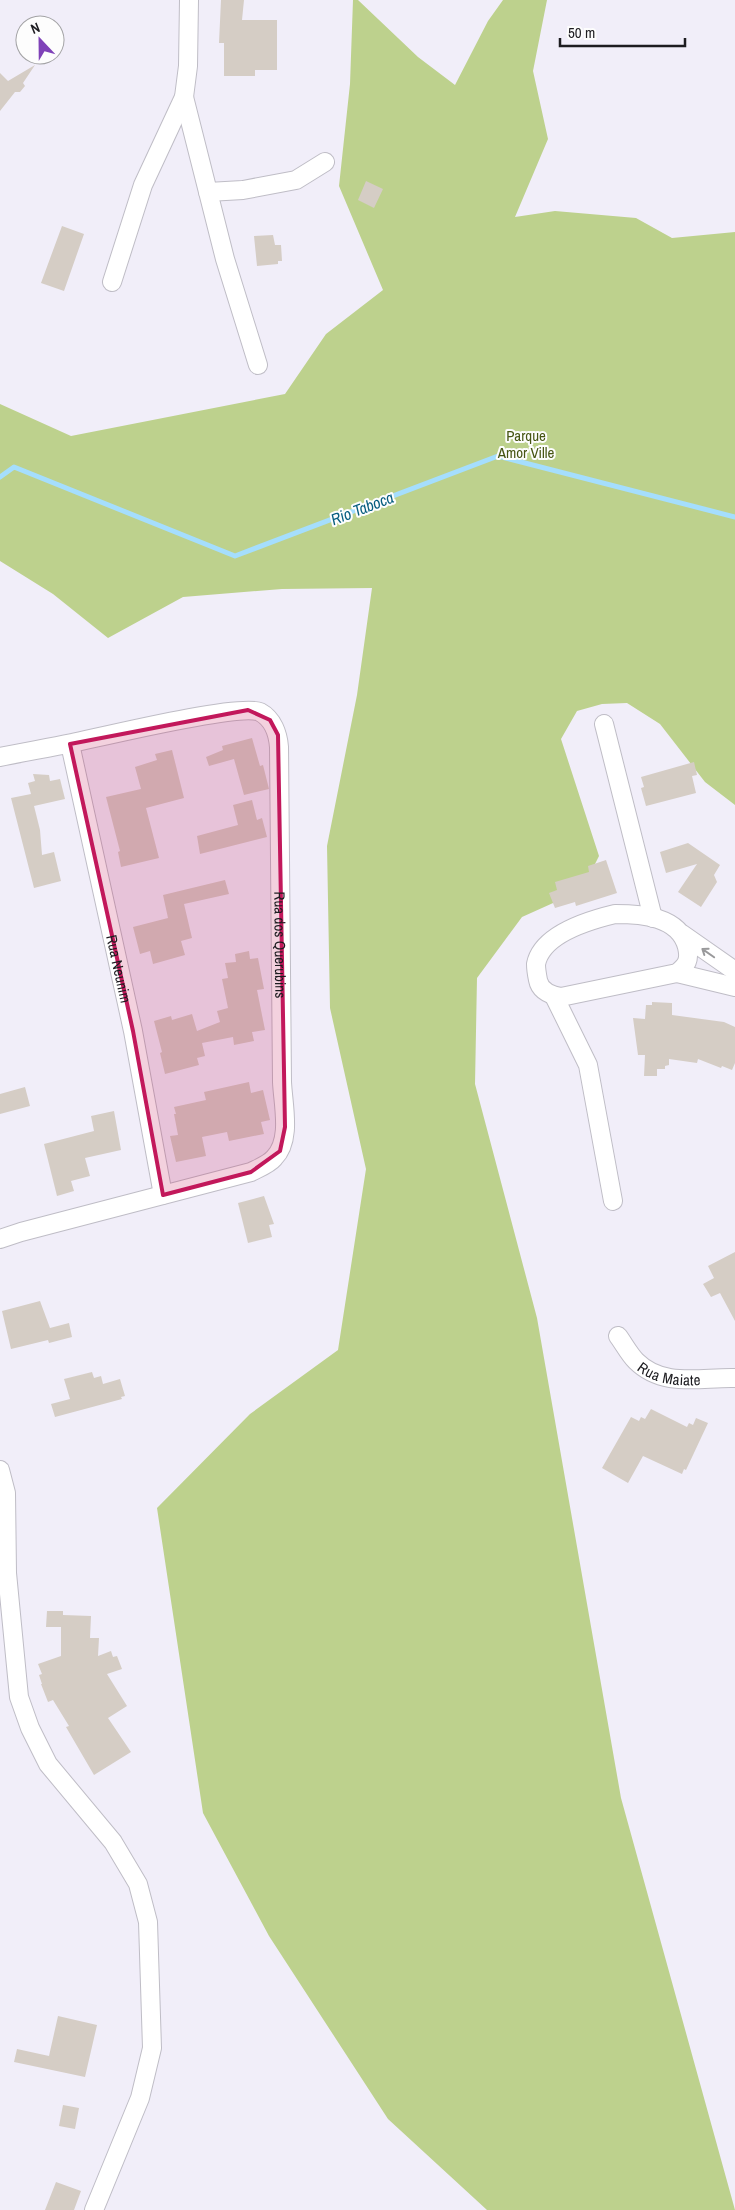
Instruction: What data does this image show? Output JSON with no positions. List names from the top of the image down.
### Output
{
  "streets": {
    "street": ["Rua dos Querubins", "Rua Neunim", "Rua Maiate"]
  },
  "crossings": [
    ["Rua dos Querubins", "Rua Neunim"]
  ],
  "water": ["Rio Taboca"],
  "parks": ["Parque Amor Ville"],
  "scale_bar": "50 m",
  "north": "top"
}
